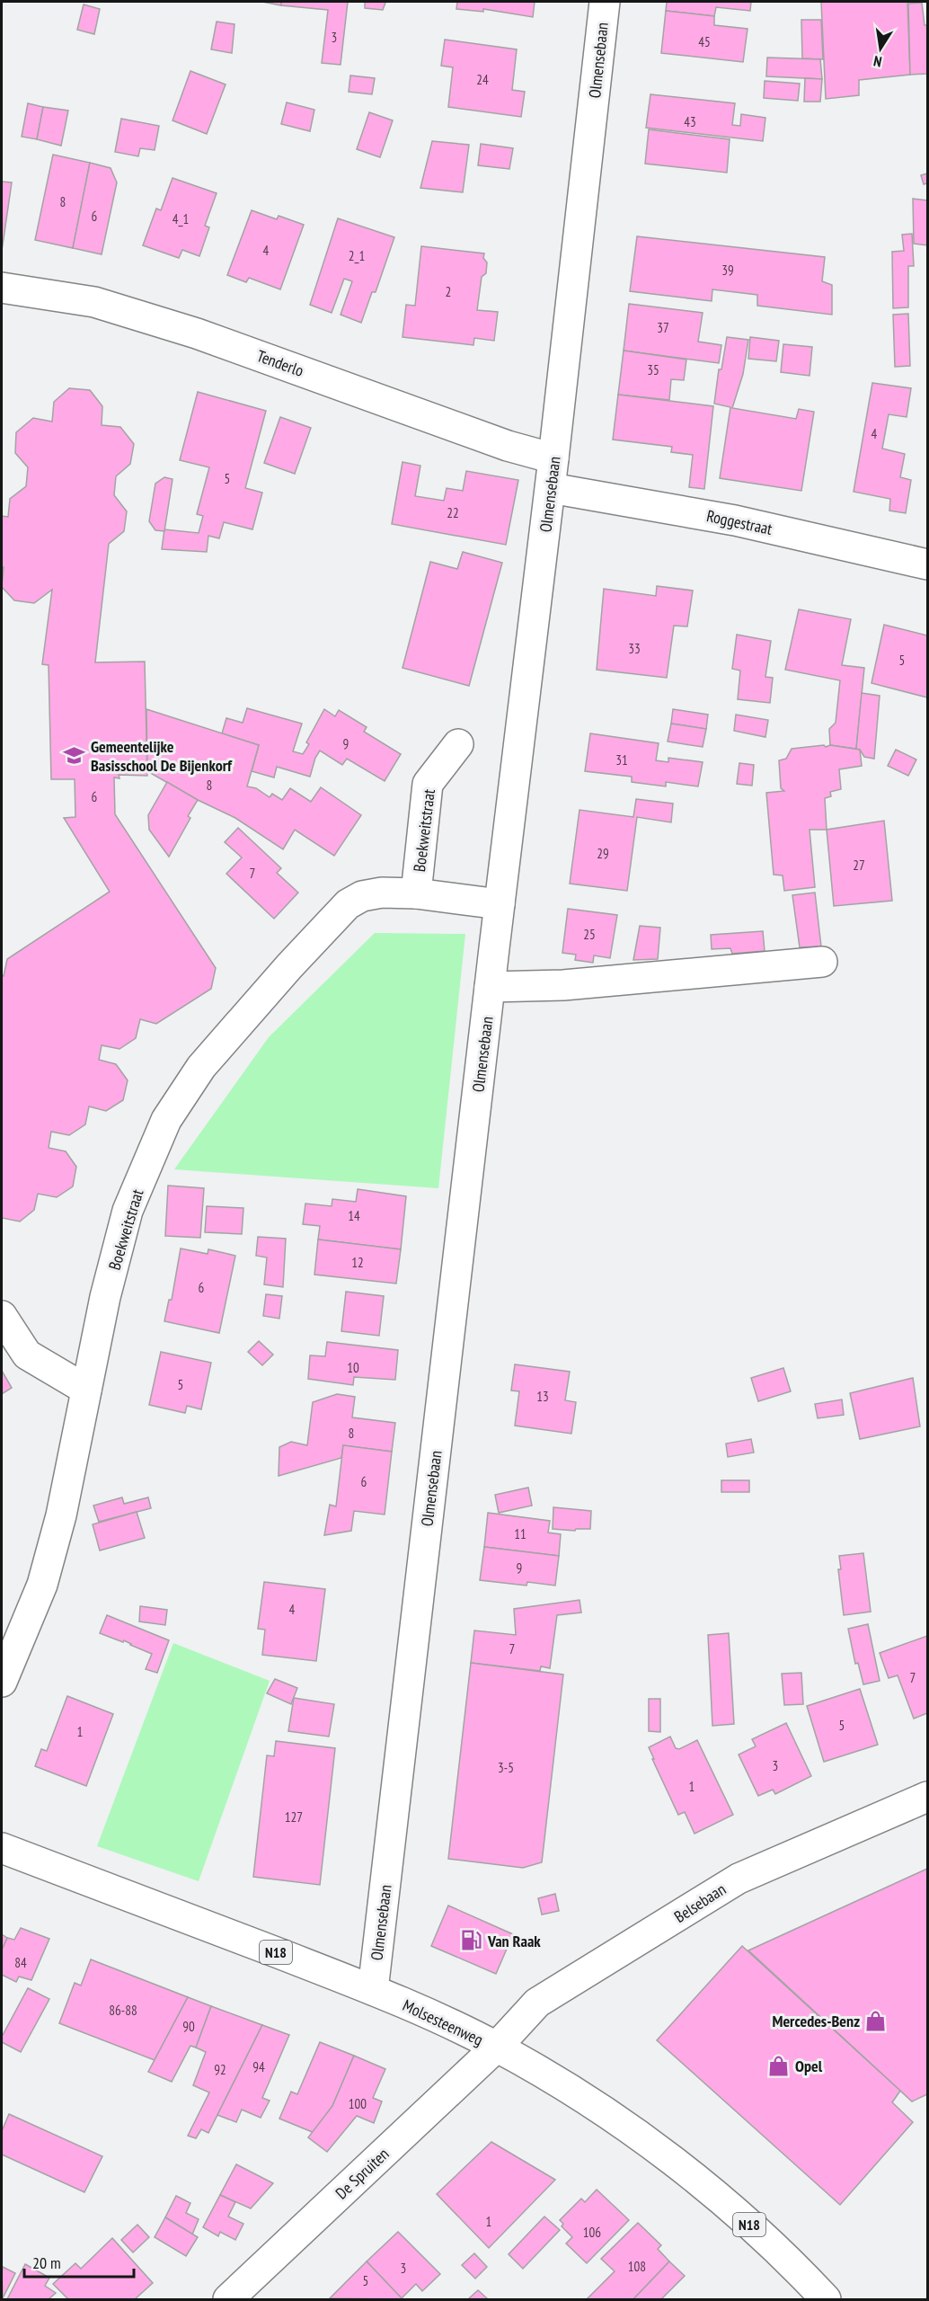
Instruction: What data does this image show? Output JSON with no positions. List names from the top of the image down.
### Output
{
  "streets": {
    "street": [
      "Olmensebaan",
      "Tenderlo",
      "Roggestraat",
      "Boekweitstraat",
      "Belsebaan",
      "N18",
      "Molsesteenweg",
      "De Spruiten"
    ]
  },
  "crossings": [
    ["Olmensebaan", "Tenderlo"],
    ["Olmensebaan", "Roggestraat"],
    ["Olmensebaan", "Boekweitstraat"],
    ["Olmensebaan", "Molsesteenweg"],
    ["Belsebaan", "Molsesteenweg"],
    ["Belsebaan", "De Spruiten"],
    ["Molsesteenweg", "De Spruiten"]
  ],
  "places": {
    "school or university": ["Gemeentelijke Basisschool De Bijenkorf"],
    "fuel station": ["Van Raak"],
    "shop": ["Mercedes-Benz", "Opel"]
  },
  "house_numbers": [
    "3",
    "45",
    "24",
    "43",
    "8",
    "6",
    "4_1",
    "4",
    "2_1",
    "39",
    "2",
    "37",
    "35",
    "4",
    "5",
    "22",
    "33",
    "5",
    "9",
    "31",
    "8",
    "6",
    "29",
    "27",
    "7",
    "25",
    "14",
    "12",
    "6",
    "10",
    "5",
    "13",
    "8",
    "6",
    "11",
    "9",
    "4",
    "7",
    "7",
    "5",
    "1",
    "3",
    "3-5",
    "1",
    "127",
    "84",
    "86-88",
    "90",
    "94",
    "92",
    "100",
    "1",
    "106",
    "108",
    "3",
    "5"
  ],
  "scale_bar": "20 m",
  "north": "bottom"
}
